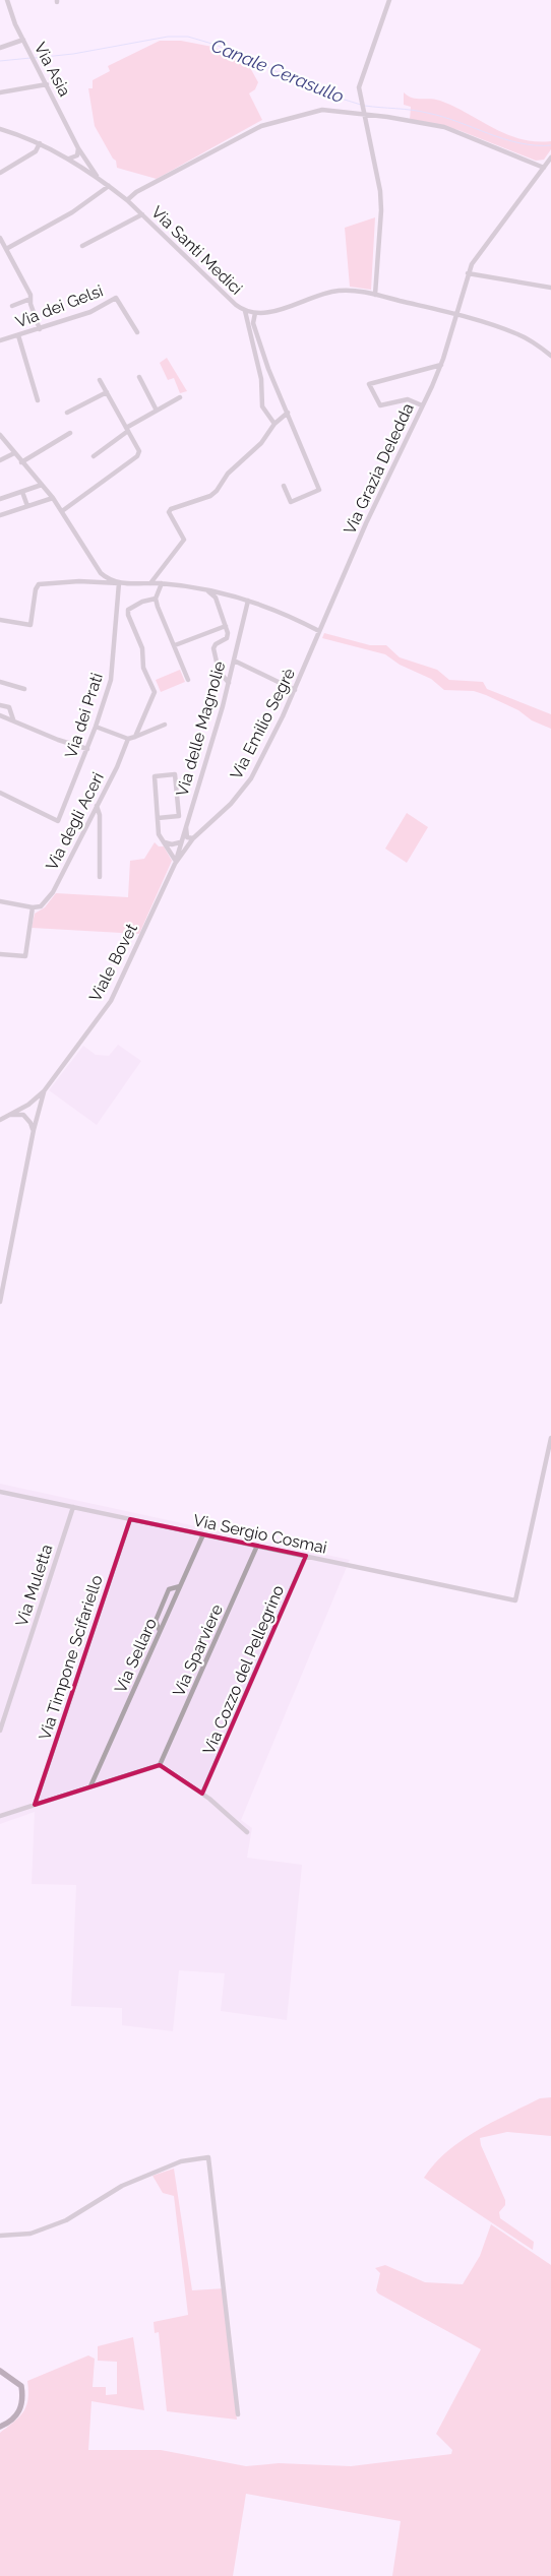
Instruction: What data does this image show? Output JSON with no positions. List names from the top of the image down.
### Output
{
  "streets": {
    "street": [
      "Via Asia",
      "Via Santi Medici",
      "Via dei Gelsi",
      "Via Grazia Deledda",
      "Via dei Prati",
      "Via Emilio Segrè",
      "Via delle Magnolie",
      "Via degli Aceri",
      "Viale Bovet",
      "Via Sergio Cosmai",
      "Via Muletta",
      "Via Sparviere",
      "Via Sellaro",
      "Via Timpone Scifariello",
      "Via Cozzo del Pellegrino"
    ]
  },
  "crossings": [
    ["Via Asia", "Via Santi Medici"],
    ["Via Santi Medici", "Via Grazia Deledda"],
    ["Via Grazia Deledda", "Via Emilio Segrè"],
    ["Via Emilio Segrè", "Viale Bovet"],
    ["Via delle Magnolie", "Viale Bovet"],
    ["Via Sergio Cosmai", "Via Muletta"],
    ["Via Sergio Cosmai", "Via Sparviere"],
    ["Via Sergio Cosmai", "Via Sellaro"],
    ["Via Sergio Cosmai", "Via Timpone Scifariello"],
    ["Via Sergio Cosmai", "Via Cozzo del Pellegrino"]
  ],
  "water": ["Canale Cerasullo"]
}
